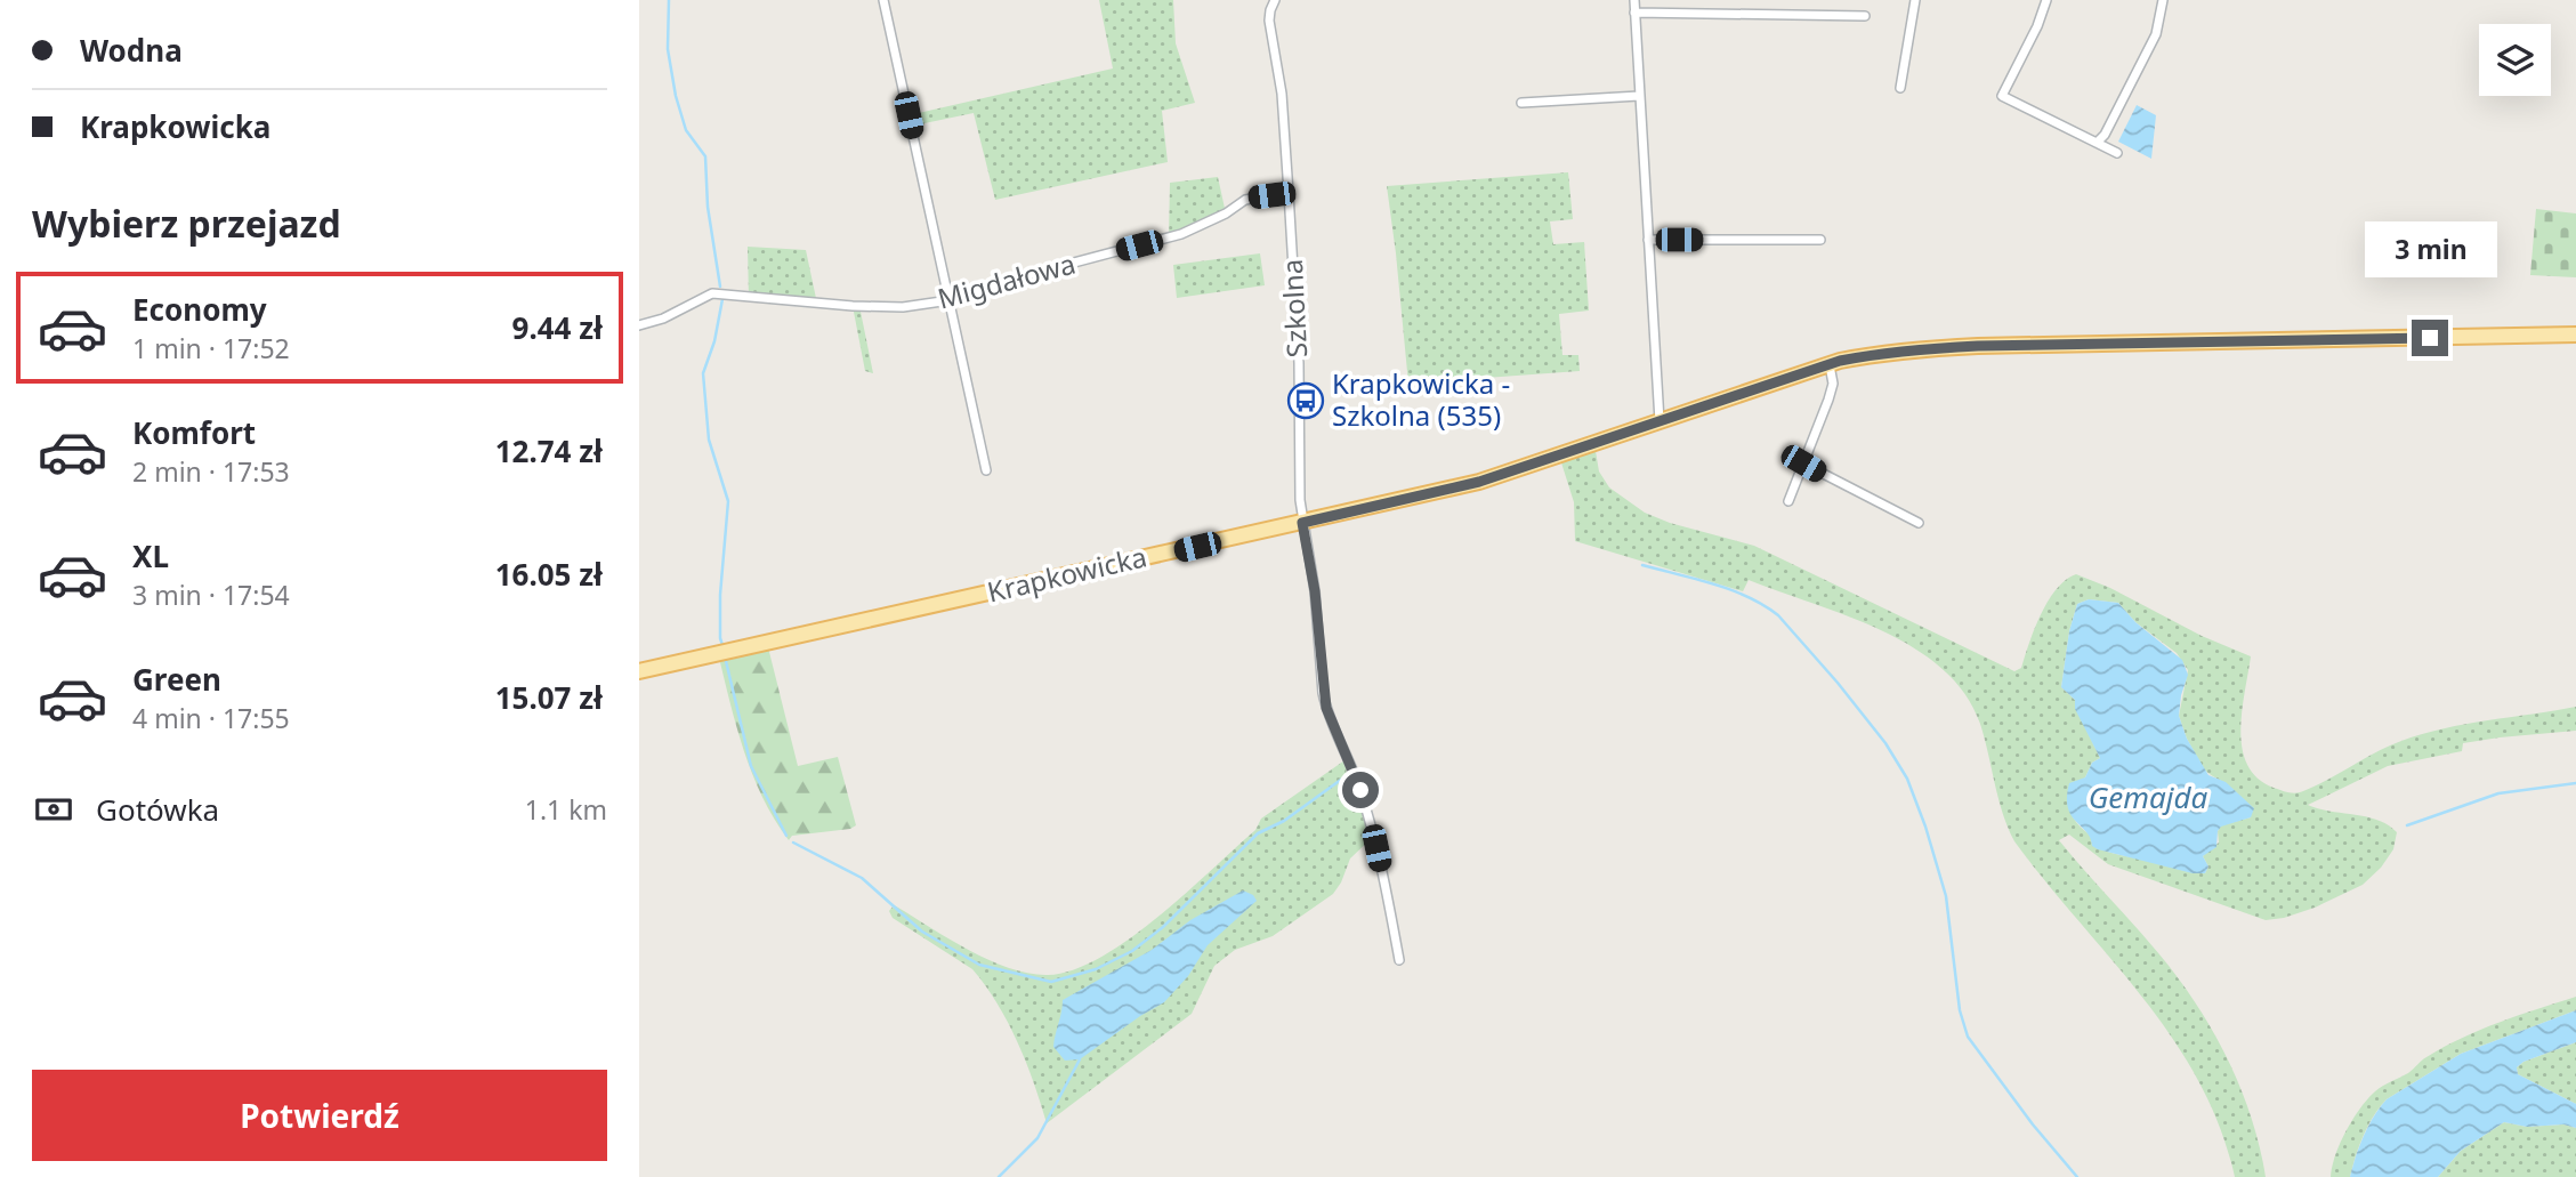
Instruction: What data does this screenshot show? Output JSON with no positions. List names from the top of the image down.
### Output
{
  "streets": {
    "main road": ["Krapkowicka"],
    "street": ["Migdałowa", "Szkolna"]
  },
  "crossings": [
    ["Migdałowa", "Szkolna"],
    ["Szkolna", "Krapkowicka"]
  ],
  "water": ["Gemajda"],
  "places": {
    "bus stop": ["Krapkowicka - Szkolna (535)"]
  },
  "page": {
    "banner": ["Wodna", "Krapkowicka"],
    "heading": "Wybierz przejazd",
    "bubble": "3 min",
    "list": [
      {
        "name": "Economy",
        "note": "1 min · 17:52",
        "value": "9.44 zł"
      },
      {
        "name": "Komfort",
        "note": "2 min · 17:53",
        "value": "12.74 zł"
      },
      {
        "name": "XL",
        "note": "3 min · 17:54",
        "value": "16.05 zł"
      },
      {
        "name": "Green",
        "note": "4 min · 17:55",
        "value": "15.07 zł"
      }
    ],
    "pay": ["Gotówka", "1.1 km"],
    "buttons": "Potwierdź"
  }
}
